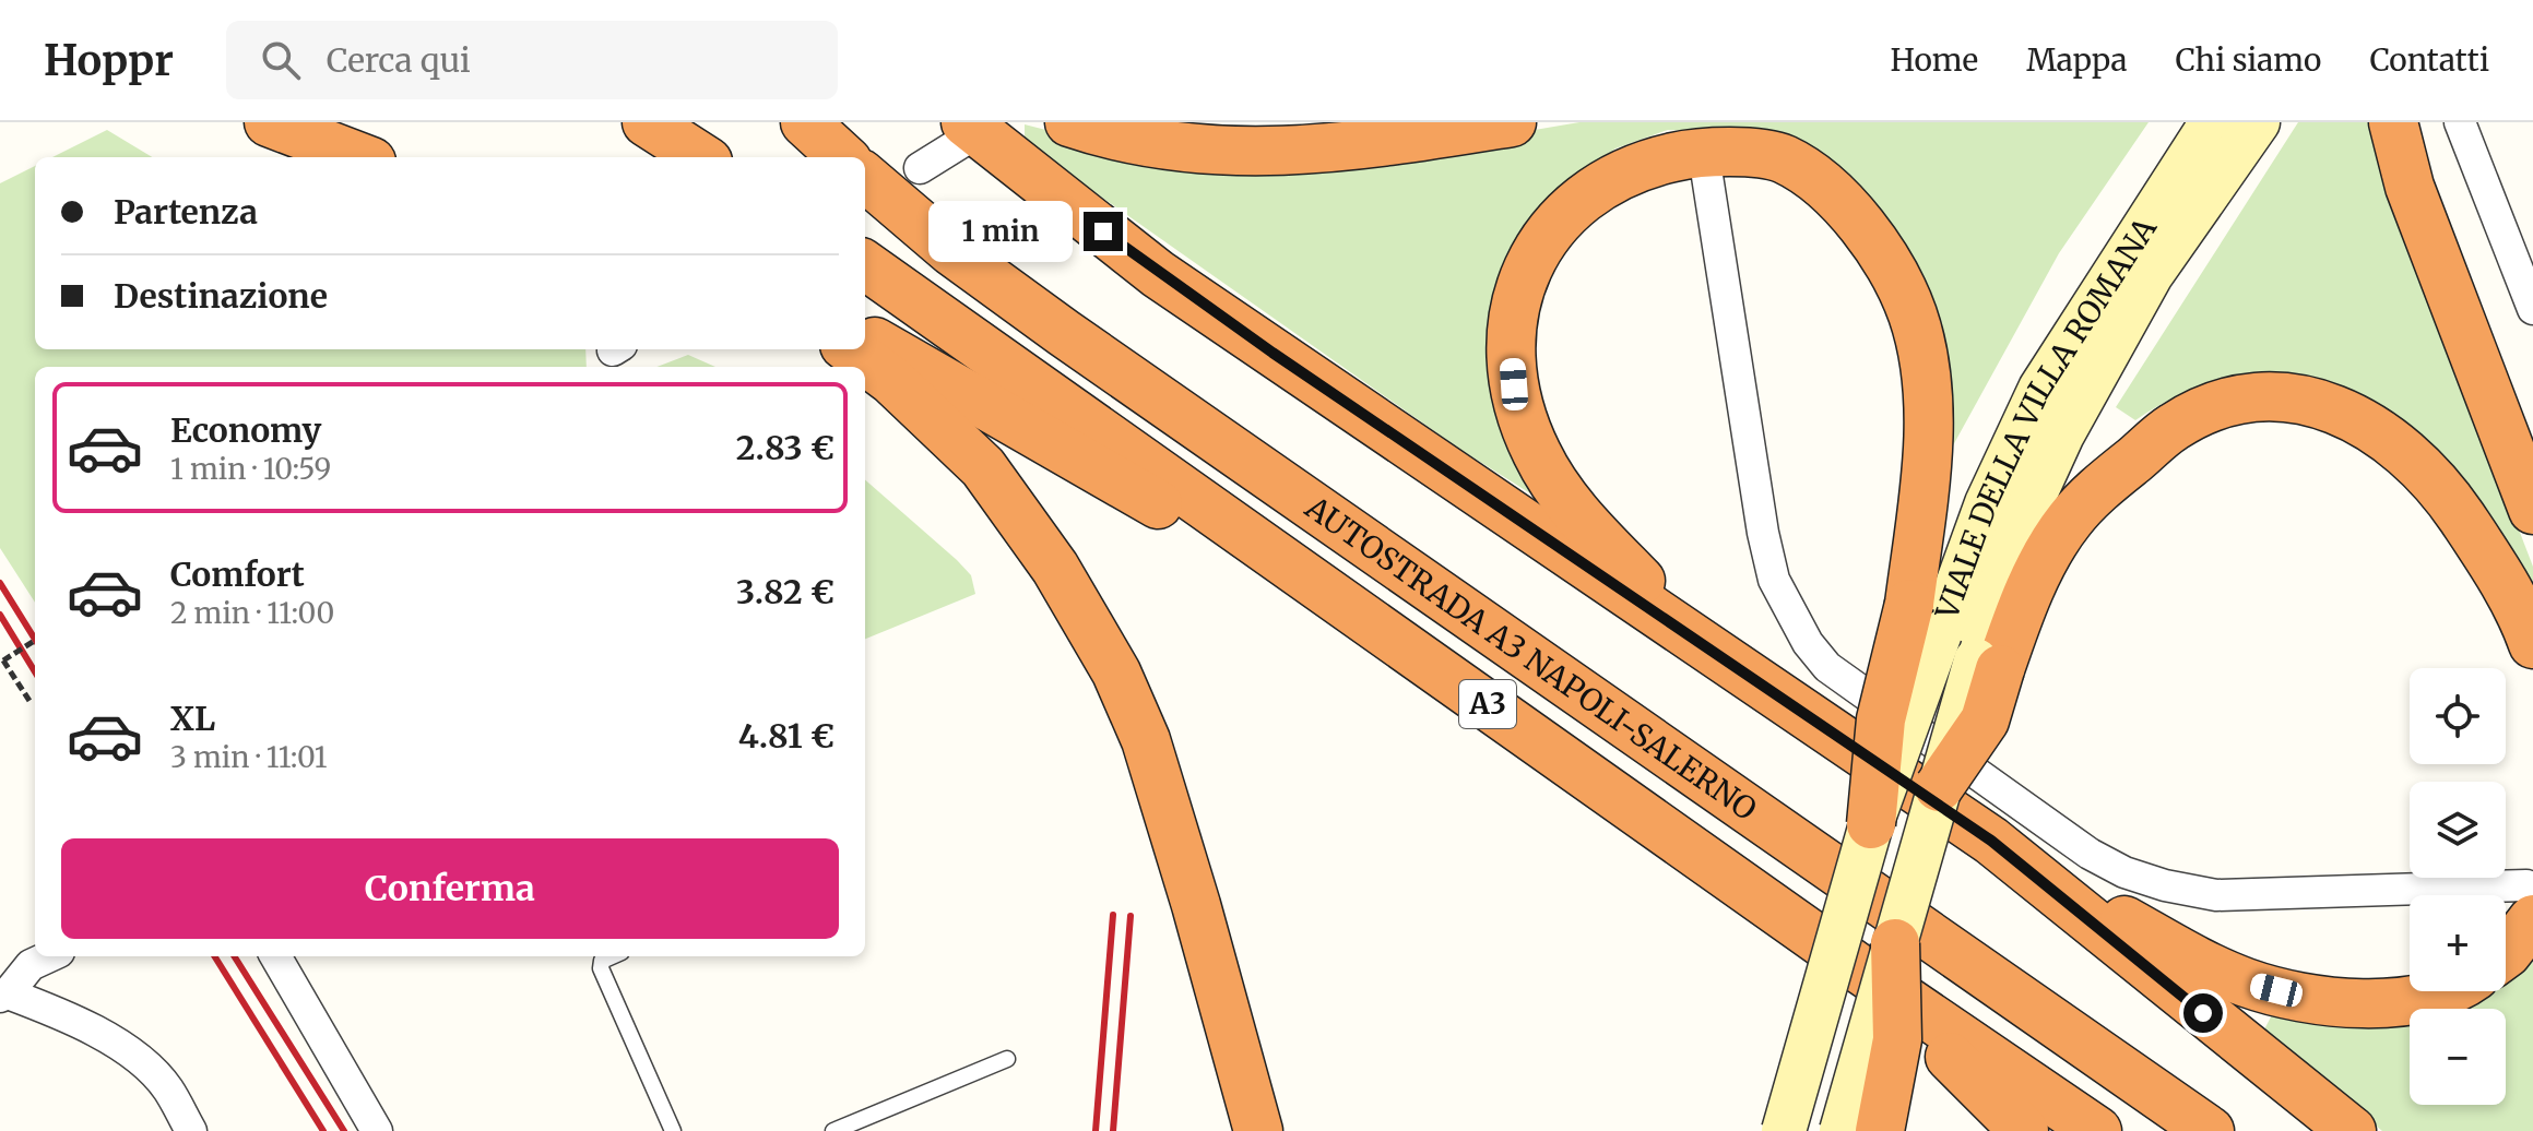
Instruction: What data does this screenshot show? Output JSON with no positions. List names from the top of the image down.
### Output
{
  "streets": {
    "highway": ["AUTOSTRADA A3 NAPOLI-SALERNO", "A3"],
    "main road": ["VIALE DELLA VILLA ROMANA"]
  },
  "crossings": [
    ["AUTOSTRADA A3 NAPOLI-SALERNO", "A3"]
  ],
  "page": {
    "header": "Hoppr",
    "search": "Cerca qui",
    "nav": [
      "Home",
      "Mappa",
      "Chi siamo",
      "Contatti"
    ],
    "banner": ["Partenza", "Destinazione"],
    "bubble": "1 min",
    "list": [
      {
        "name": "Economy",
        "note": "1 min · 10:59",
        "value": "2.83 €"
      },
      {
        "name": "Comfort",
        "note": "2 min · 11:00",
        "value": "3.82 €"
      },
      {
        "name": "XL",
        "note": "3 min · 11:01",
        "value": "4.81 €"
      }
    ],
    "map_buttons": ["+", "−"],
    "buttons": "Conferma"
  }
}
